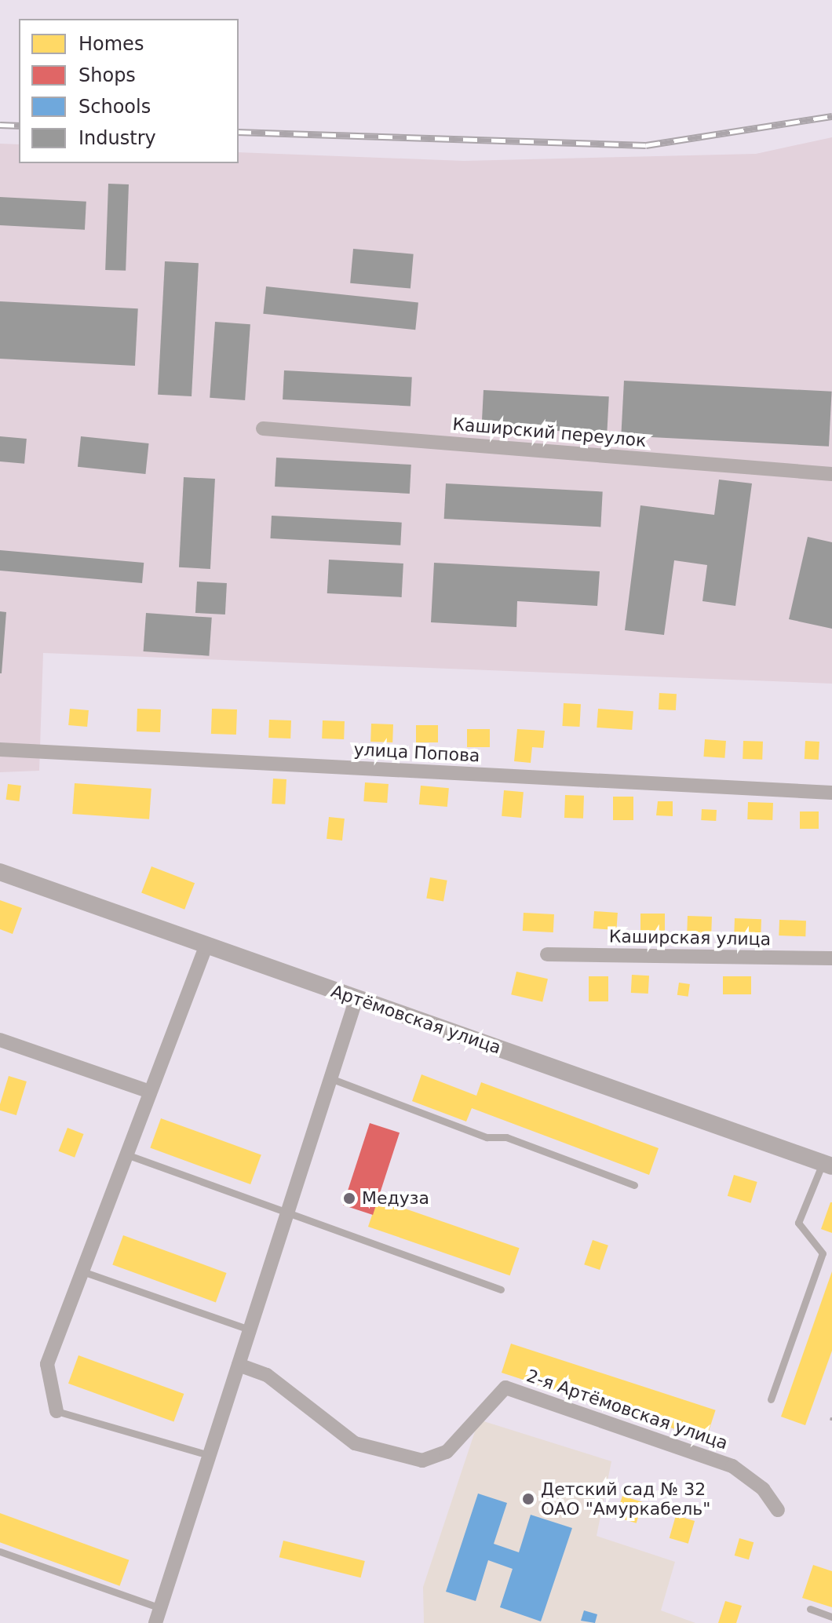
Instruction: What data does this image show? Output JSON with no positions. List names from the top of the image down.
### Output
{
  "streets": {
    "street": [
      "Каширский переулок",
      "улица Попова",
      "Каширская улица",
      "Артёмовская улица",
      "2-я Артёмовская улица"
    ]
  },
  "places": ["Медуза", "Детский сад № 32 ОАО \"Амуркабель\""],
  "legend": [
    "Homes",
    "Shops",
    "Schools",
    "Industry"
  ]
}
